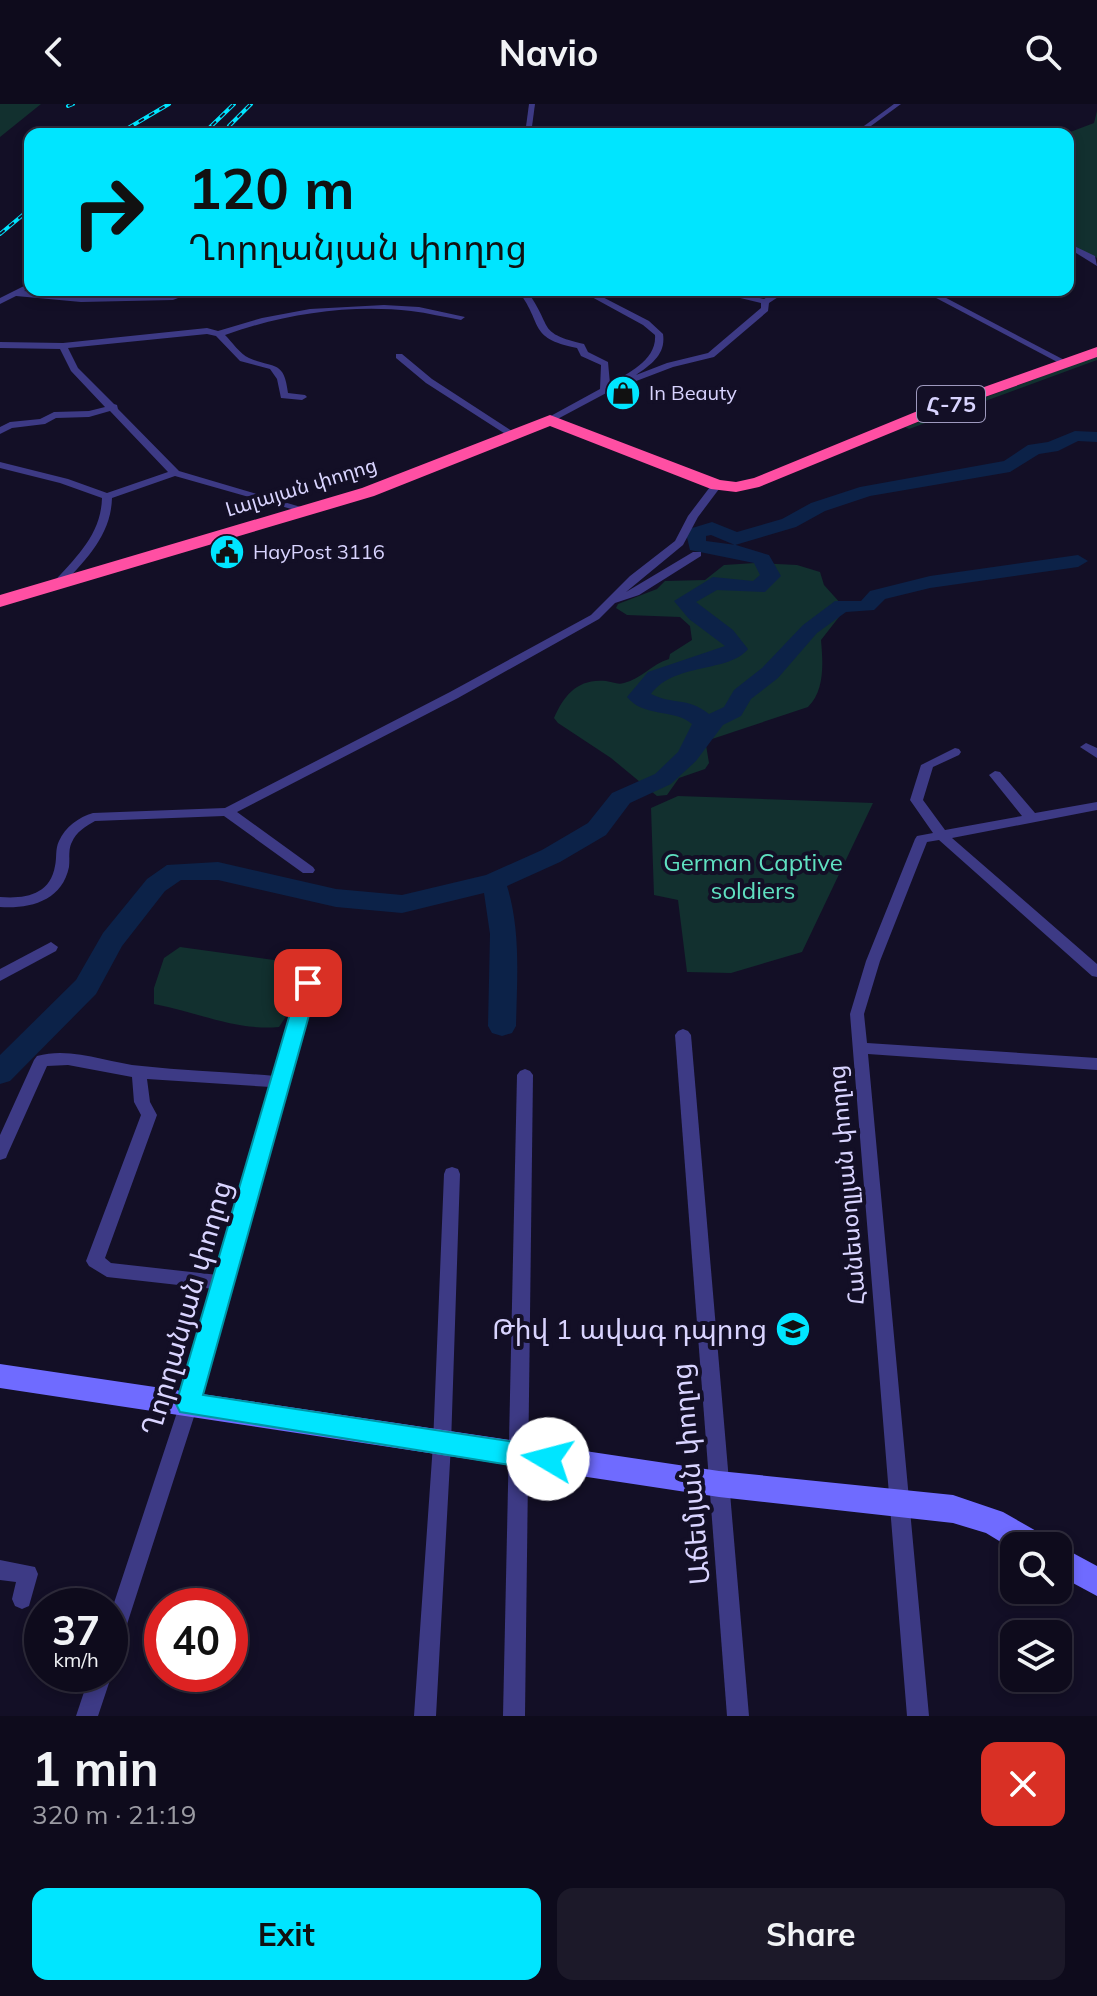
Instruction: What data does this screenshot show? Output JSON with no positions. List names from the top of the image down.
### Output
{
  "streets": {
    "highway": ["Հ-75", "Լալայան փողոց"],
    "street": ["Հանեսօղլյան փողոց", "Ղորղանյան փողոց", "Աճեմյան փողոց"]
  },
  "crossings": [
    ["Հ-75", "Լալայան փողոց"]
  ],
  "parks": ["German Captive soldiers"],
  "places": {
    "shop": ["In Beauty"],
    "public building": ["HayPost 3116"],
    "school or university": ["Թիվ 1 ավագ դպրոց"]
  },
  "page": {
    "header": "Navio",
    "turn": ["120 m", "Ղորղանյան փողոց"],
    "speed": "37 km/h",
    "limit": "40",
    "heading": ["1 min", "320 m · 21:19"],
    "buttons": ["Exit", "Share"]
  }
}
